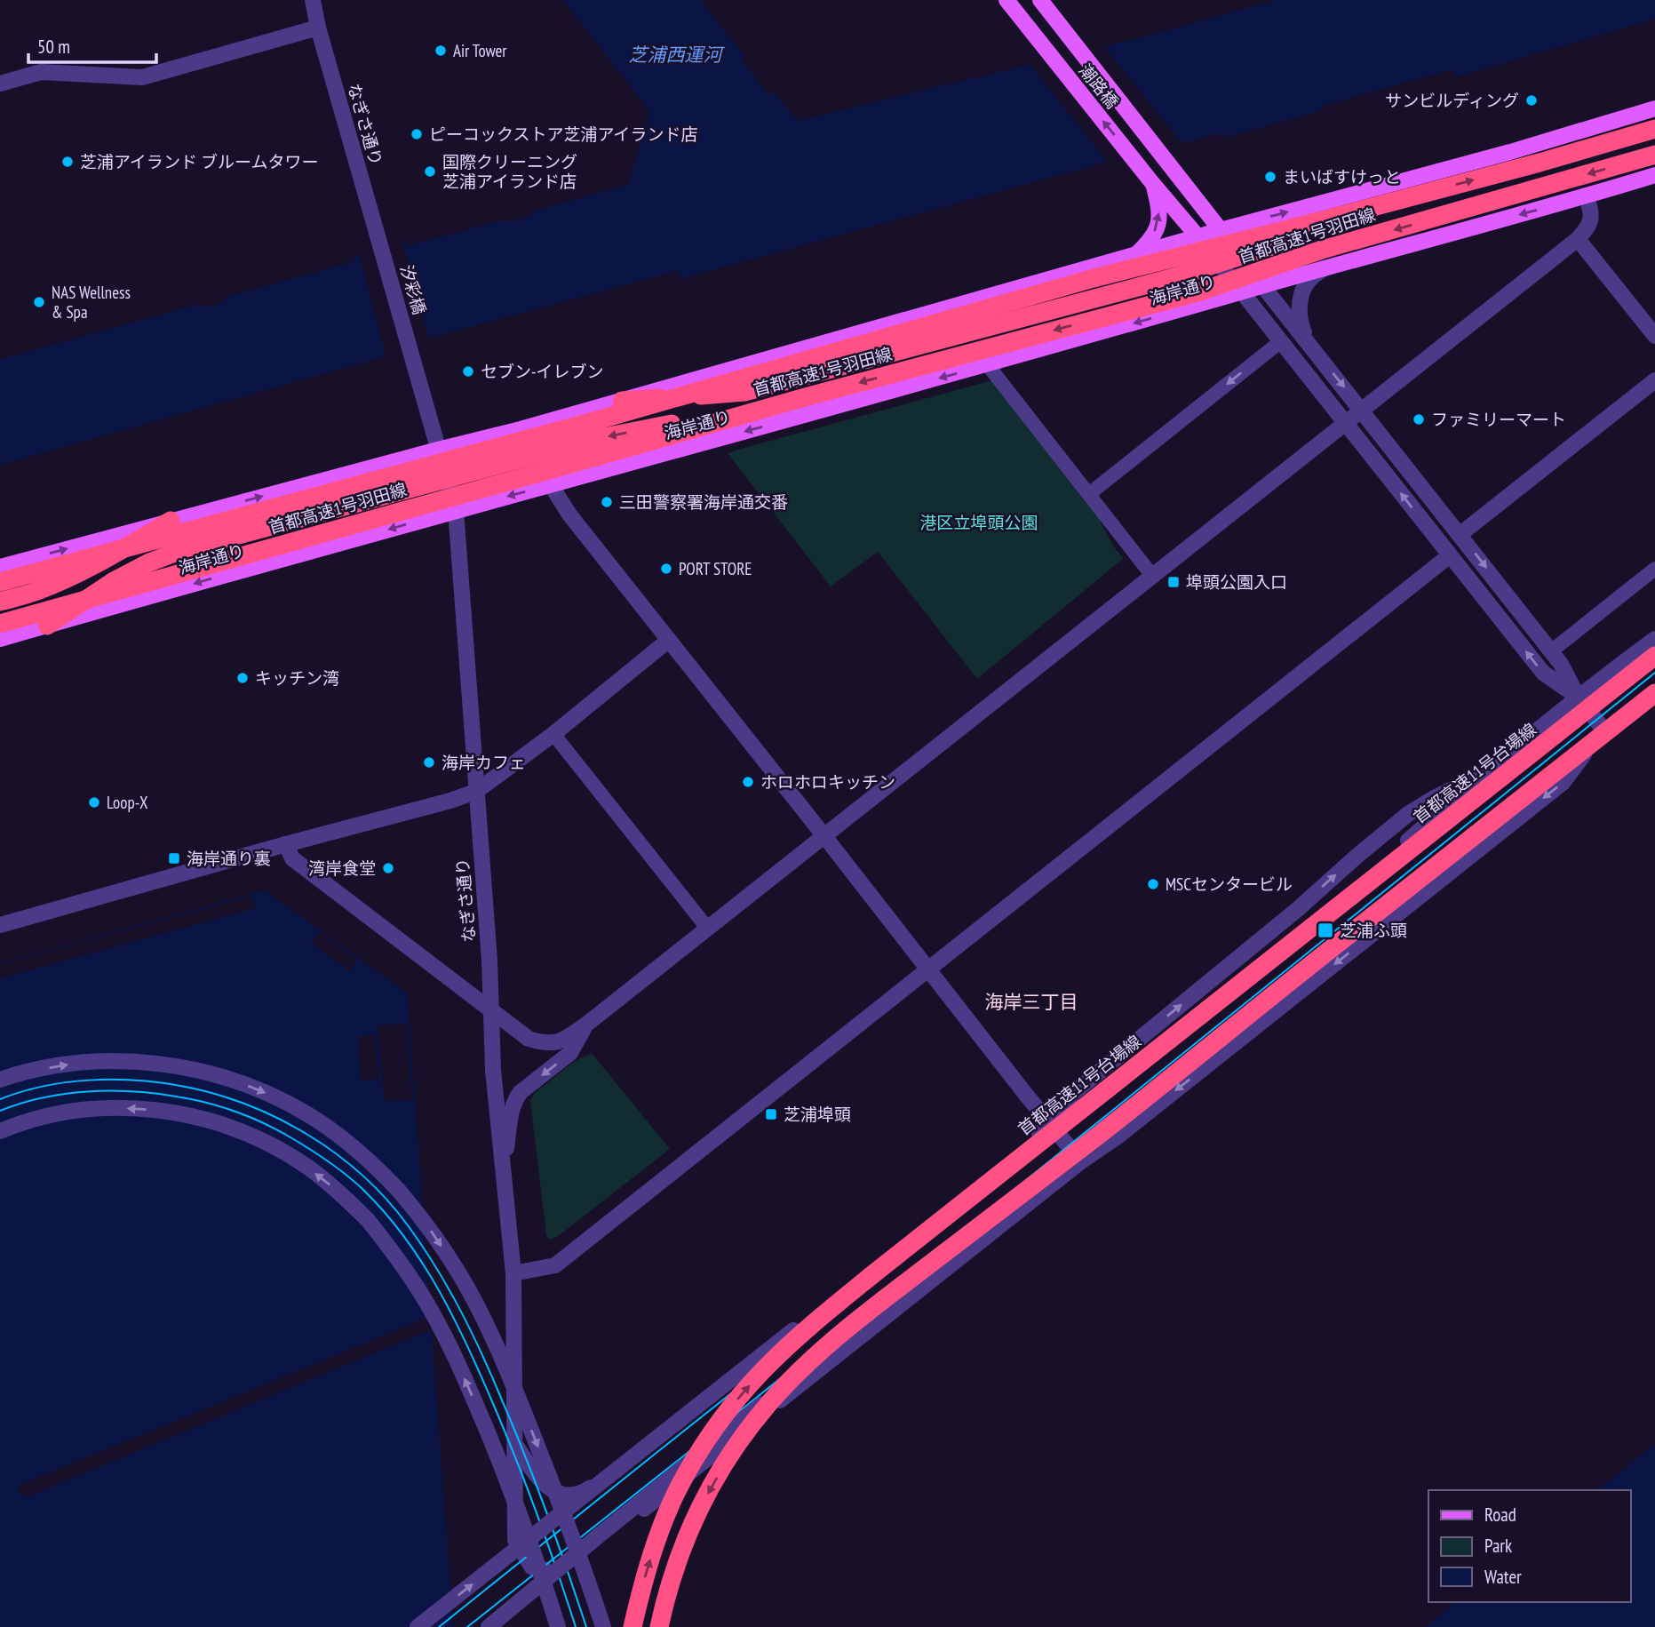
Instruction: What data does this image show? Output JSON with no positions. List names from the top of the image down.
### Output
{
  "streets": {
    "highway": ["首都高速1号羽田線", "首都高速11号台場線"],
    "main road": ["潮路橋", "海岸通り"],
    "street": ["なぎさ通り", "汐彩橋"]
  },
  "crossings": [
    ["なぎさ通り", "汐彩橋"],
    ["なぎさ通り", "海岸通り"]
  ],
  "districts": ["海岸三丁目"],
  "water": ["芝浦西運河"],
  "parks": ["港区立埠頭公園"],
  "places": {
    "other": [
      "Air Tower",
      "サンビルディング",
      "ピーコックストア芝浦アイランド店",
      "芝浦アイランド ブルームタワー",
      "国際クリーニング 芝浦アイランド店",
      "まいばすけっと",
      "NAS Wellness & Spa",
      "セブン-イレブン",
      "ファミリーマート",
      "三田警察署海岸通交番",
      "PORT STORE",
      "キッチン湾",
      "海岸カフェ",
      "ホロホロキッチン",
      "Loop-X",
      "湾岸食堂",
      "MSCセンタービル"
    ],
    "transit": [
      "埠頭公園入口",
      "海岸通り裏",
      "芝浦ふ頭",
      "芝浦埠頭"
    ]
  },
  "legend": ["Road", "Park", "Water"],
  "scale_bar": "50 m"
}
